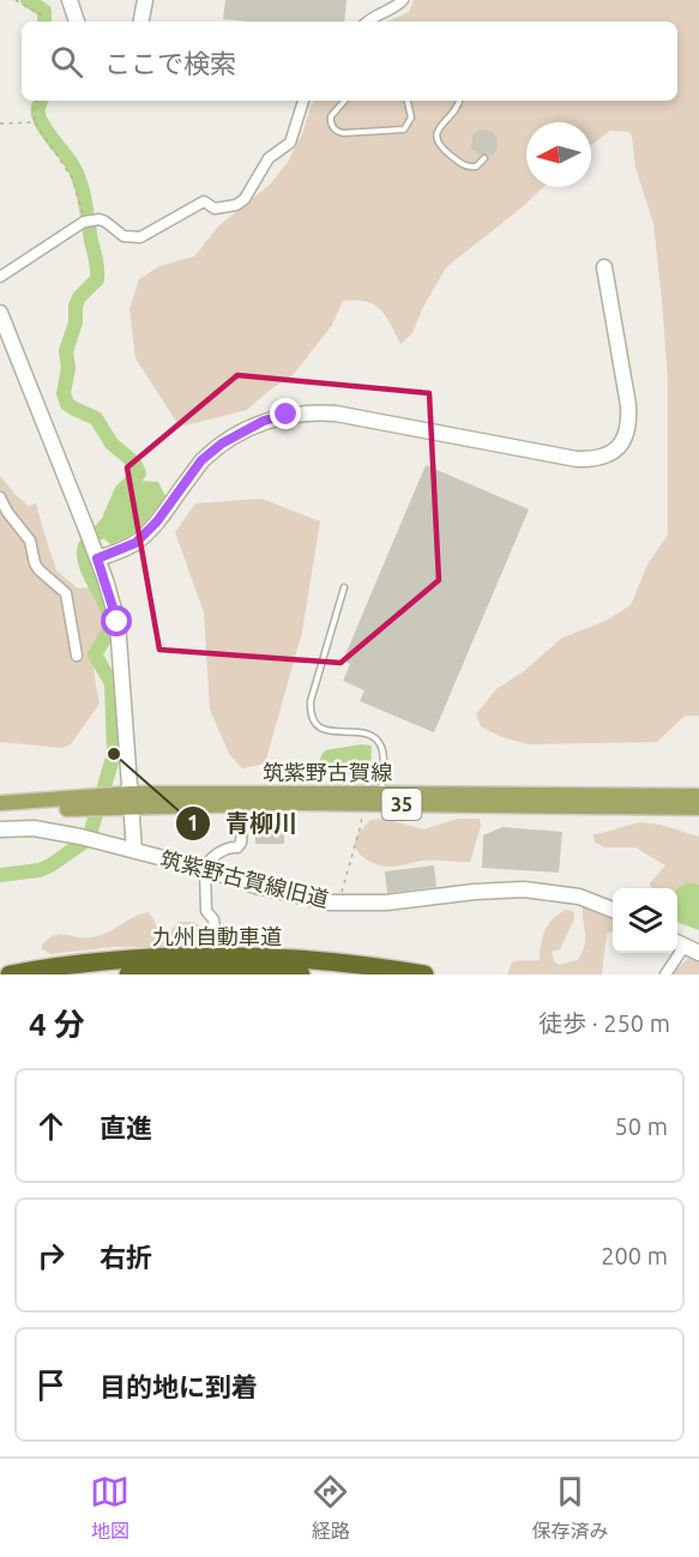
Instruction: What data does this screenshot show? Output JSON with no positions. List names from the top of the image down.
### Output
{
  "streets": {
    "highway": ["九州自動車道"],
    "main road": ["筑紫野古賀線", "35"],
    "street": ["筑紫野古賀線旧道"]
  },
  "places": ["青柳川"],
  "north": "left",
  "page": {
    "search": "ここで検索",
    "heading": ["4 分", "徒歩 · 250 m"],
    "list": [
      ["直進", "50 m"],
      ["右折", "200 m"],
      "目的地に到着"
    ],
    "nav": ["地図", "経路", "保存済み"]
  }
}
